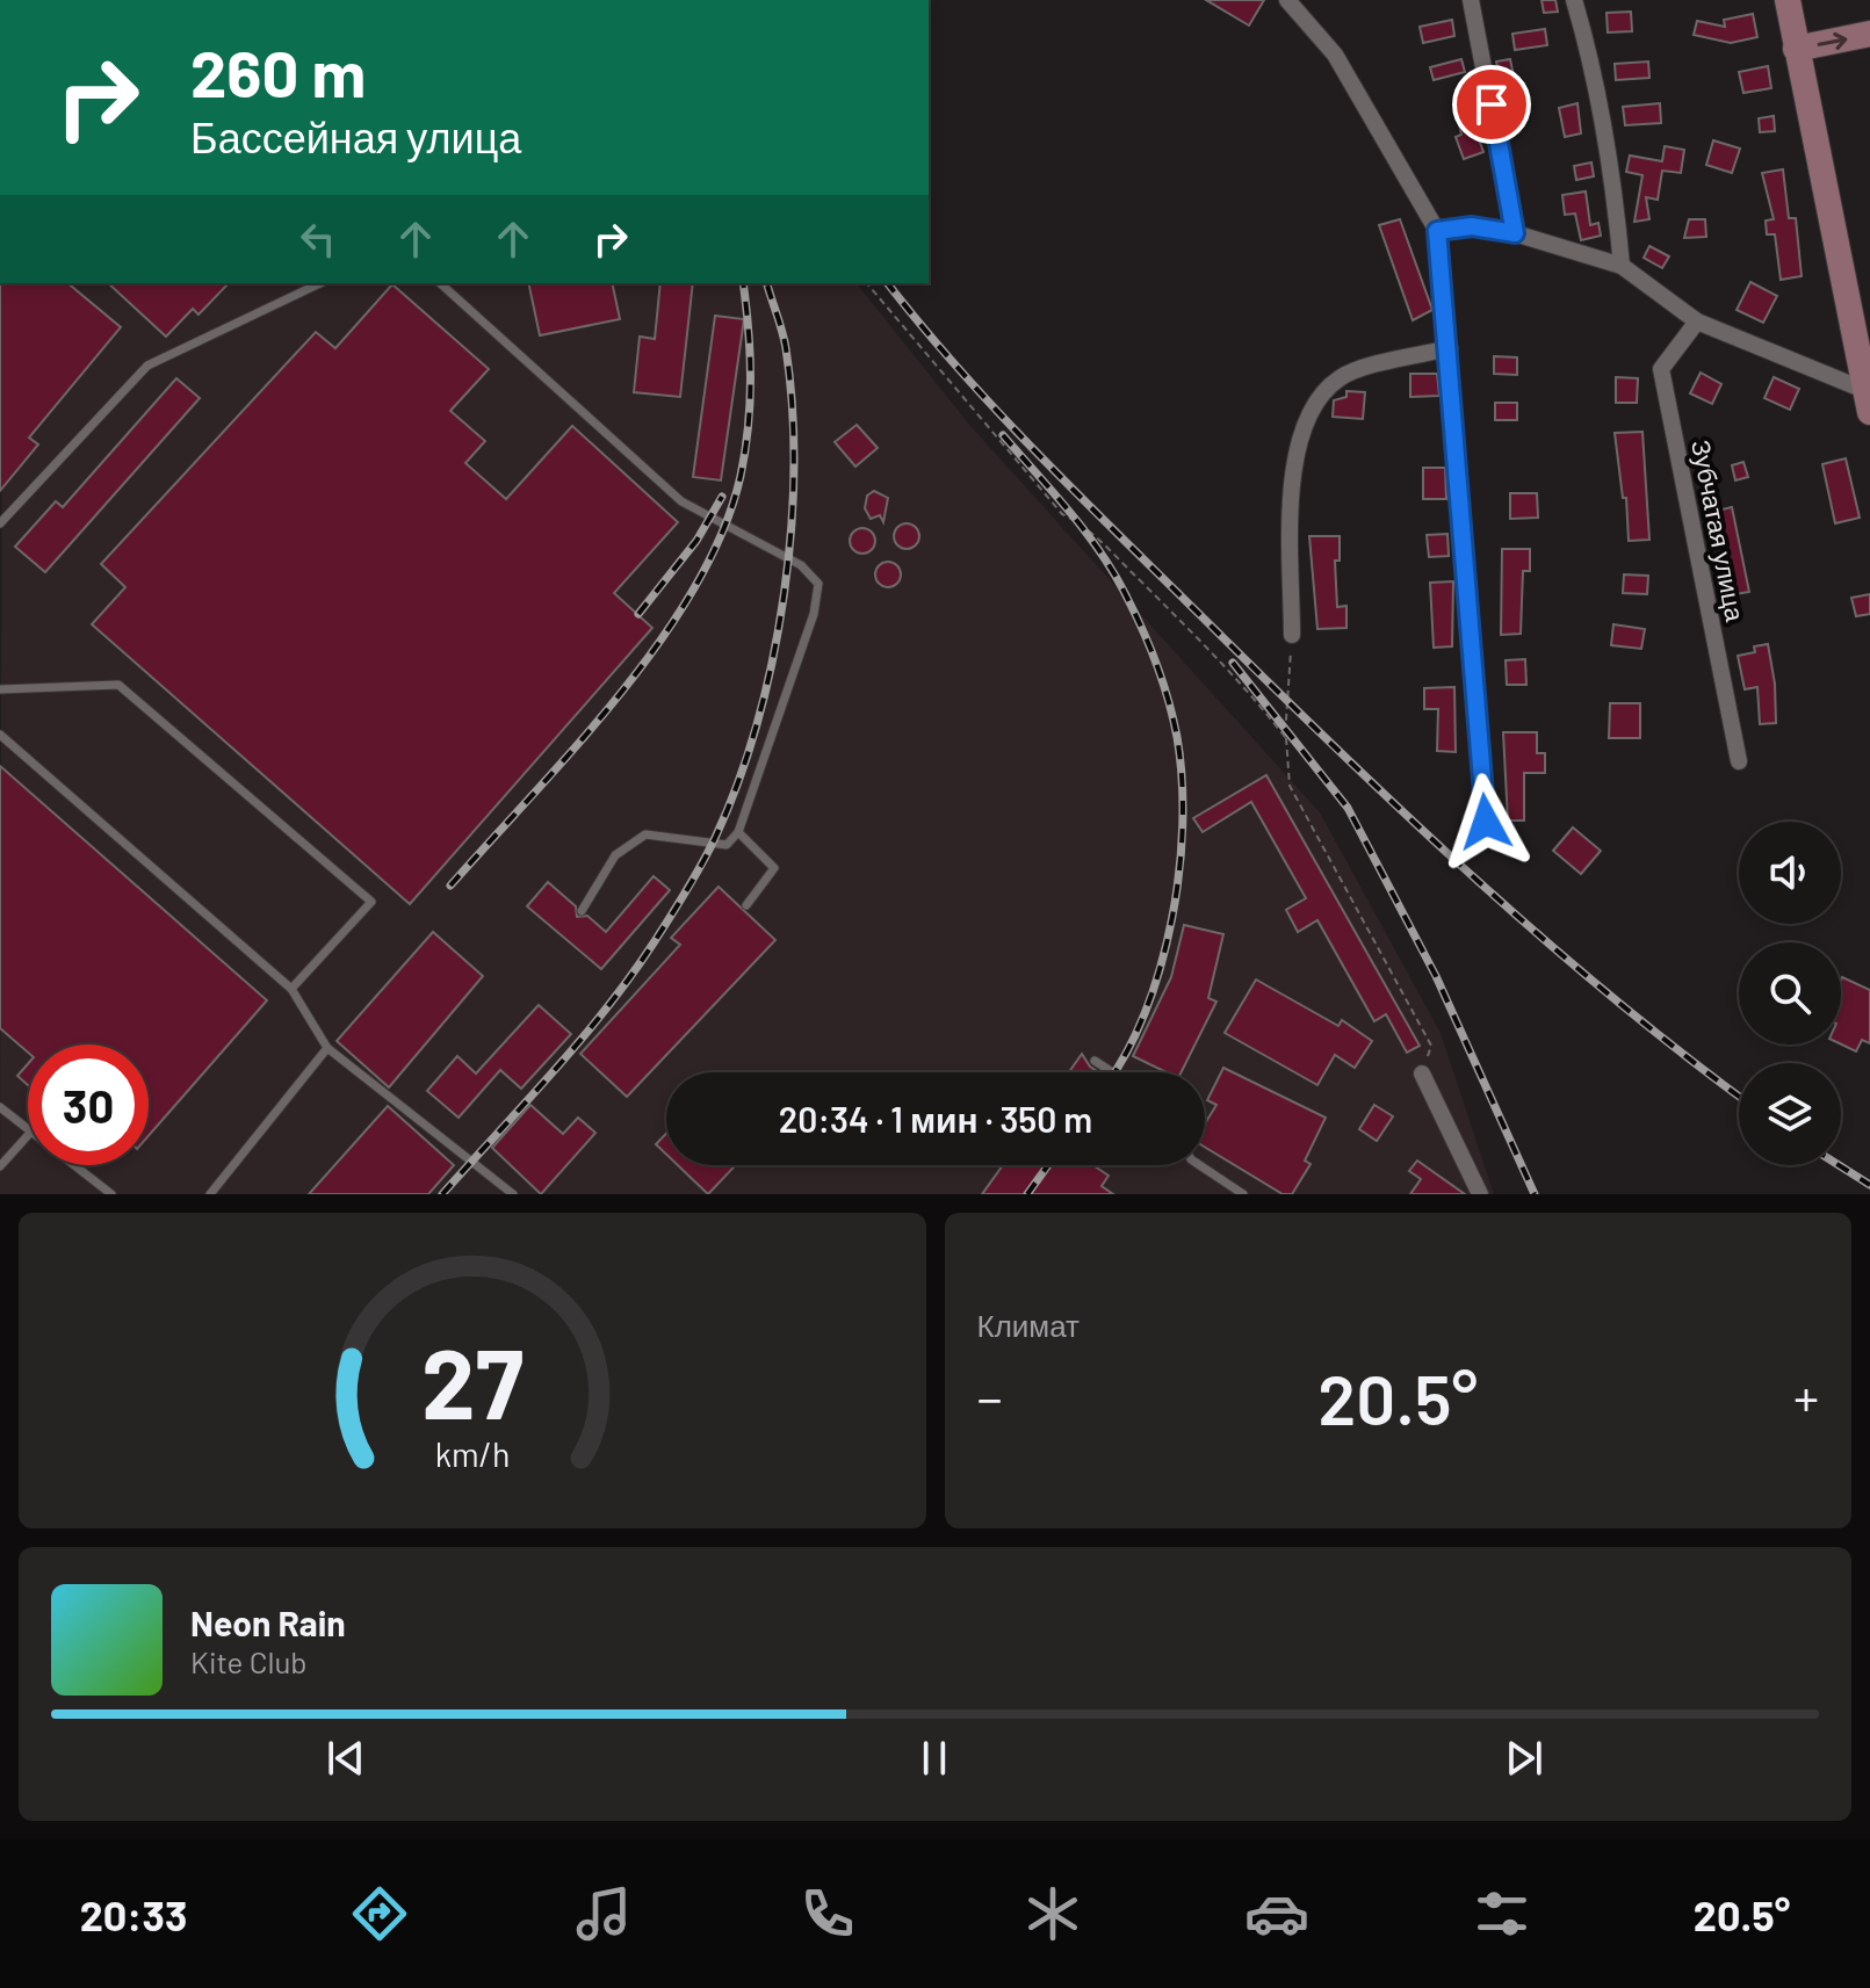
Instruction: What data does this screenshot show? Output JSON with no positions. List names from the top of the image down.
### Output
{
  "streets": {
    "street": ["Зубчатая улица"]
  },
  "page": {
    "turn": ["260 m", "Бассейная улица"],
    "limit": "30",
    "trip": "20:34 · 1 мин · 350 m",
    "tile": "Климат",
    "heat": ["−", "20.5°", "+"],
    "song": ["Neon Rain", "Kite Club"],
    "tabs": ["20:33", "20.5°"],
    "gauge": ["27", "km/h"]
  }
}
